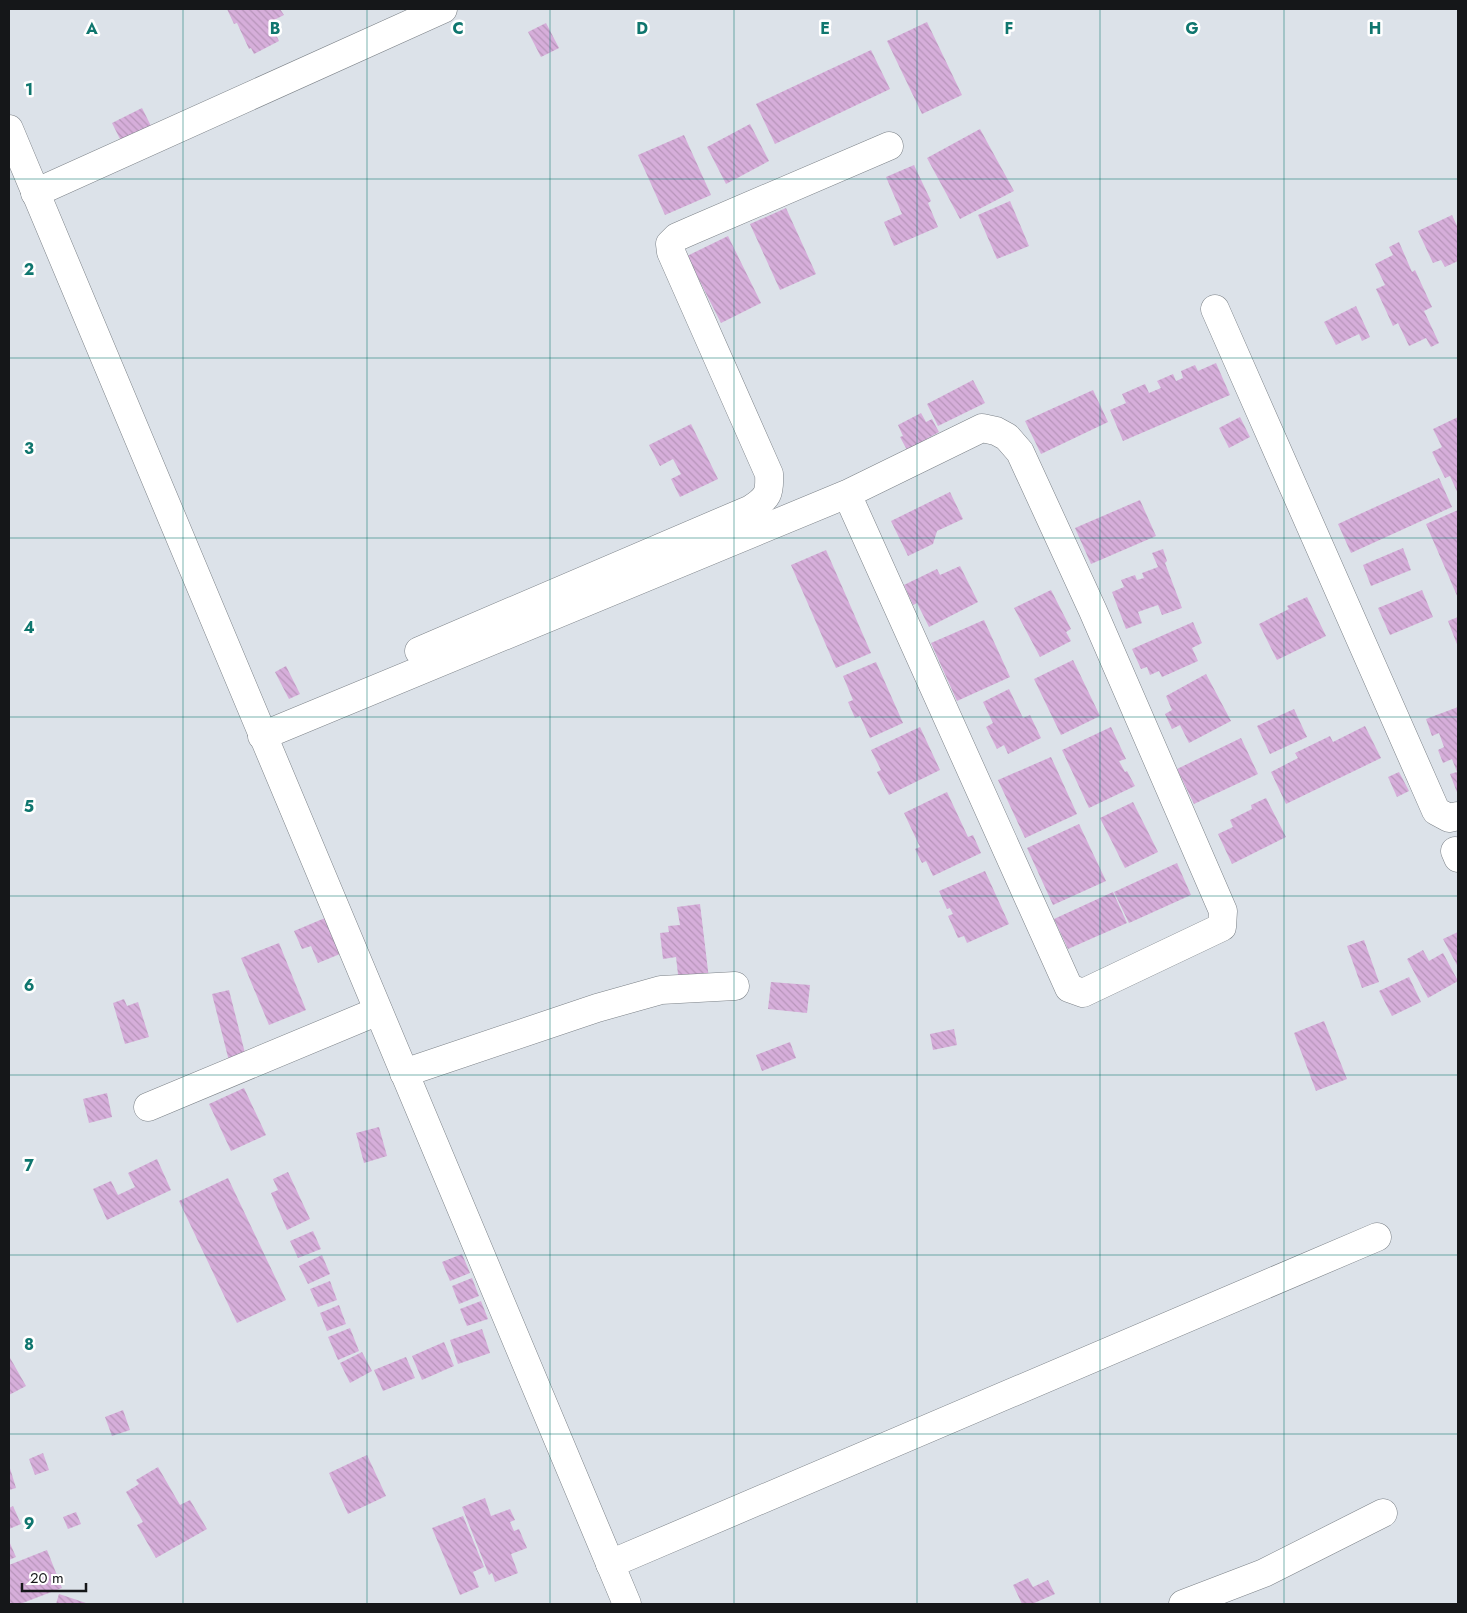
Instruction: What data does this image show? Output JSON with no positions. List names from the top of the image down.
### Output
{
  "scale_bar": "20 m",
  "grid": {
    "columns": [
      "A",
      "B",
      "C",
      "D",
      "E",
      "F",
      "G",
      "H"
    ],
    "rows": [
      "1",
      "2",
      "3",
      "4",
      "5",
      "6",
      "7",
      "8",
      "9"
    ]
  }
}
